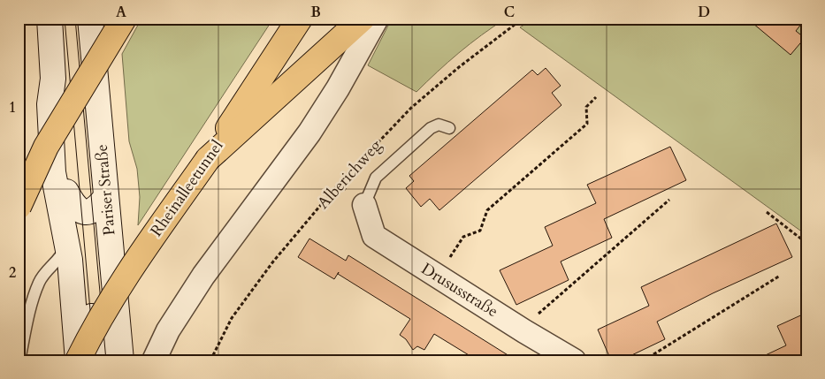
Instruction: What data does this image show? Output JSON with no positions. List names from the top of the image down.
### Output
{
  "streets": {
    "highway": ["Rheinalleetunnel"],
    "main road": ["Pariser Straße"],
    "street": ["Drususstraße"],
    "path": ["Alberichweg"]
  },
  "crossings": [
    ["Rheinalleetunnel", "Pariser Straße"]
  ],
  "grid": {
    "columns": [
      "A",
      "B",
      "C",
      "D"
    ],
    "rows": ["1", "2"]
  }
}
